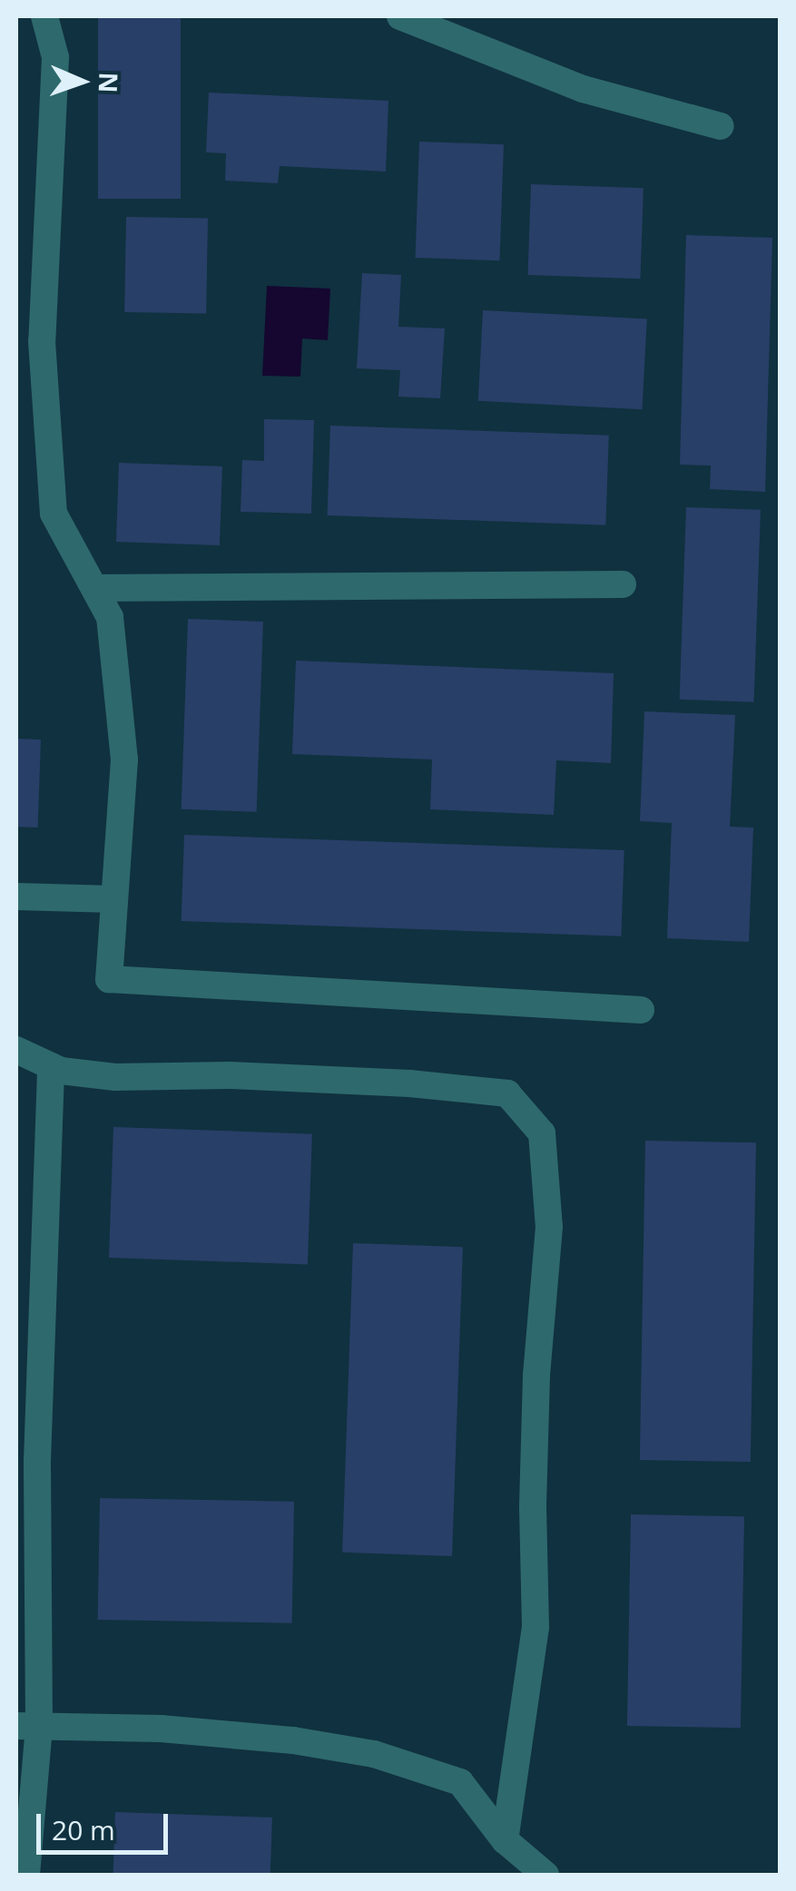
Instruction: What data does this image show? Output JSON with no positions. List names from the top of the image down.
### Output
{
  "scale_bar": "20 m",
  "north": "right"
}
